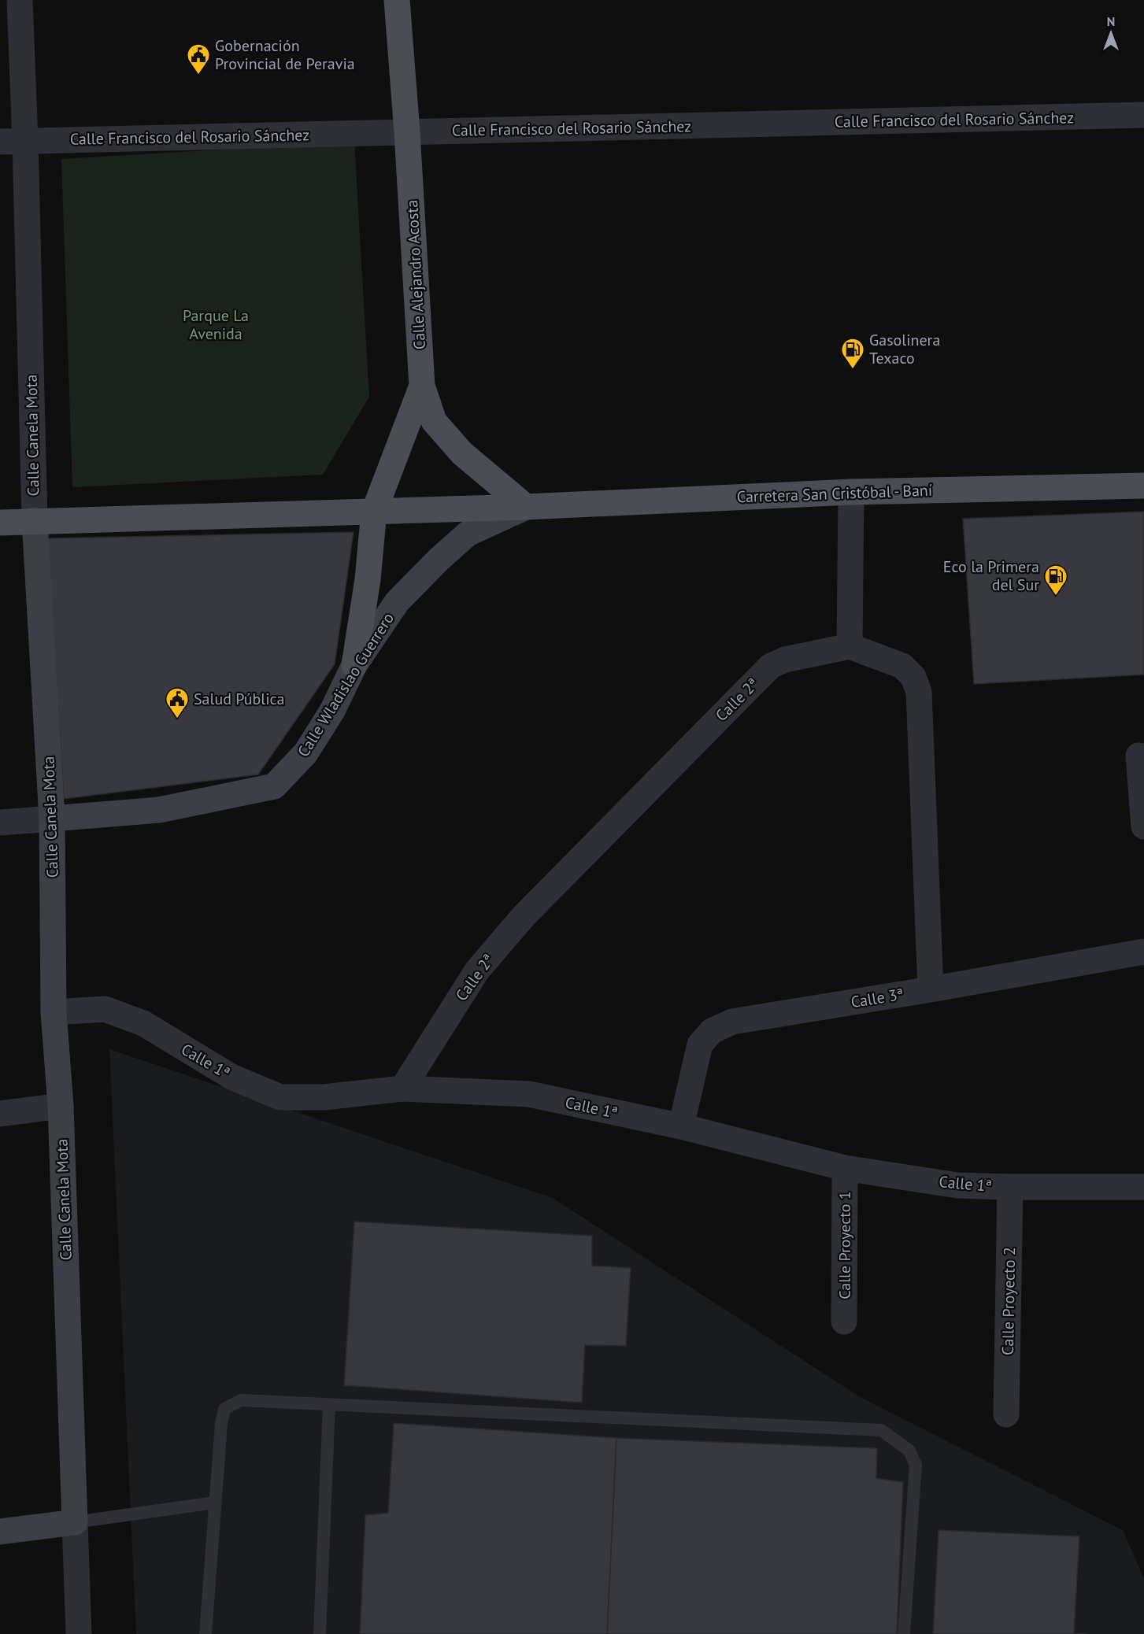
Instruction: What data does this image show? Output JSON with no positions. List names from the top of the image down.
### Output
{
  "streets": {
    "main road": [
      "Calle Alejandro Acosta",
      "Calle Canela Mota",
      "Carretera San Cristóbal - Baní",
      "Calle Wladislao Guerrero"
    ],
    "street": [
      "Calle Francisco del Rosario Sánchez",
      "Calle 2ª",
      "Calle 3ª",
      "Calle 1ª",
      "Calle Proyecto 1",
      "Calle Proyecto 2"
    ]
  },
  "crossings": [
    ["Calle Francisco del Rosario Sánchez", "Calle Alejandro Acosta"],
    ["Calle Francisco del Rosario Sánchez", "Calle Canela Mota"],
    ["Calle Alejandro Acosta", "Carretera San Cristóbal - Baní"],
    ["Calle Alejandro Acosta", "Calle Wladislao Guerrero"],
    ["Calle Canela Mota", "Carretera San Cristóbal - Baní"],
    ["Calle Canela Mota", "Calle Wladislao Guerrero"],
    ["Calle Canela Mota", "Calle 1ª"],
    ["Carretera San Cristóbal - Baní", "Calle Wladislao Guerrero"],
    ["Calle 2ª", "Calle 1ª"],
    ["Calle 3ª", "Calle 1ª"],
    ["Calle 1ª", "Calle Proyecto 1"],
    ["Calle 1ª", "Calle Proyecto 2"]
  ],
  "parks": ["Parque La Avenida"],
  "places": {
    "public building": ["Gobernación Provincial de Peravia", "Salud Pública"],
    "fuel station": ["Gasolinera Texaco", "Eco la Primera del Sur"]
  },
  "north": "top"
}
